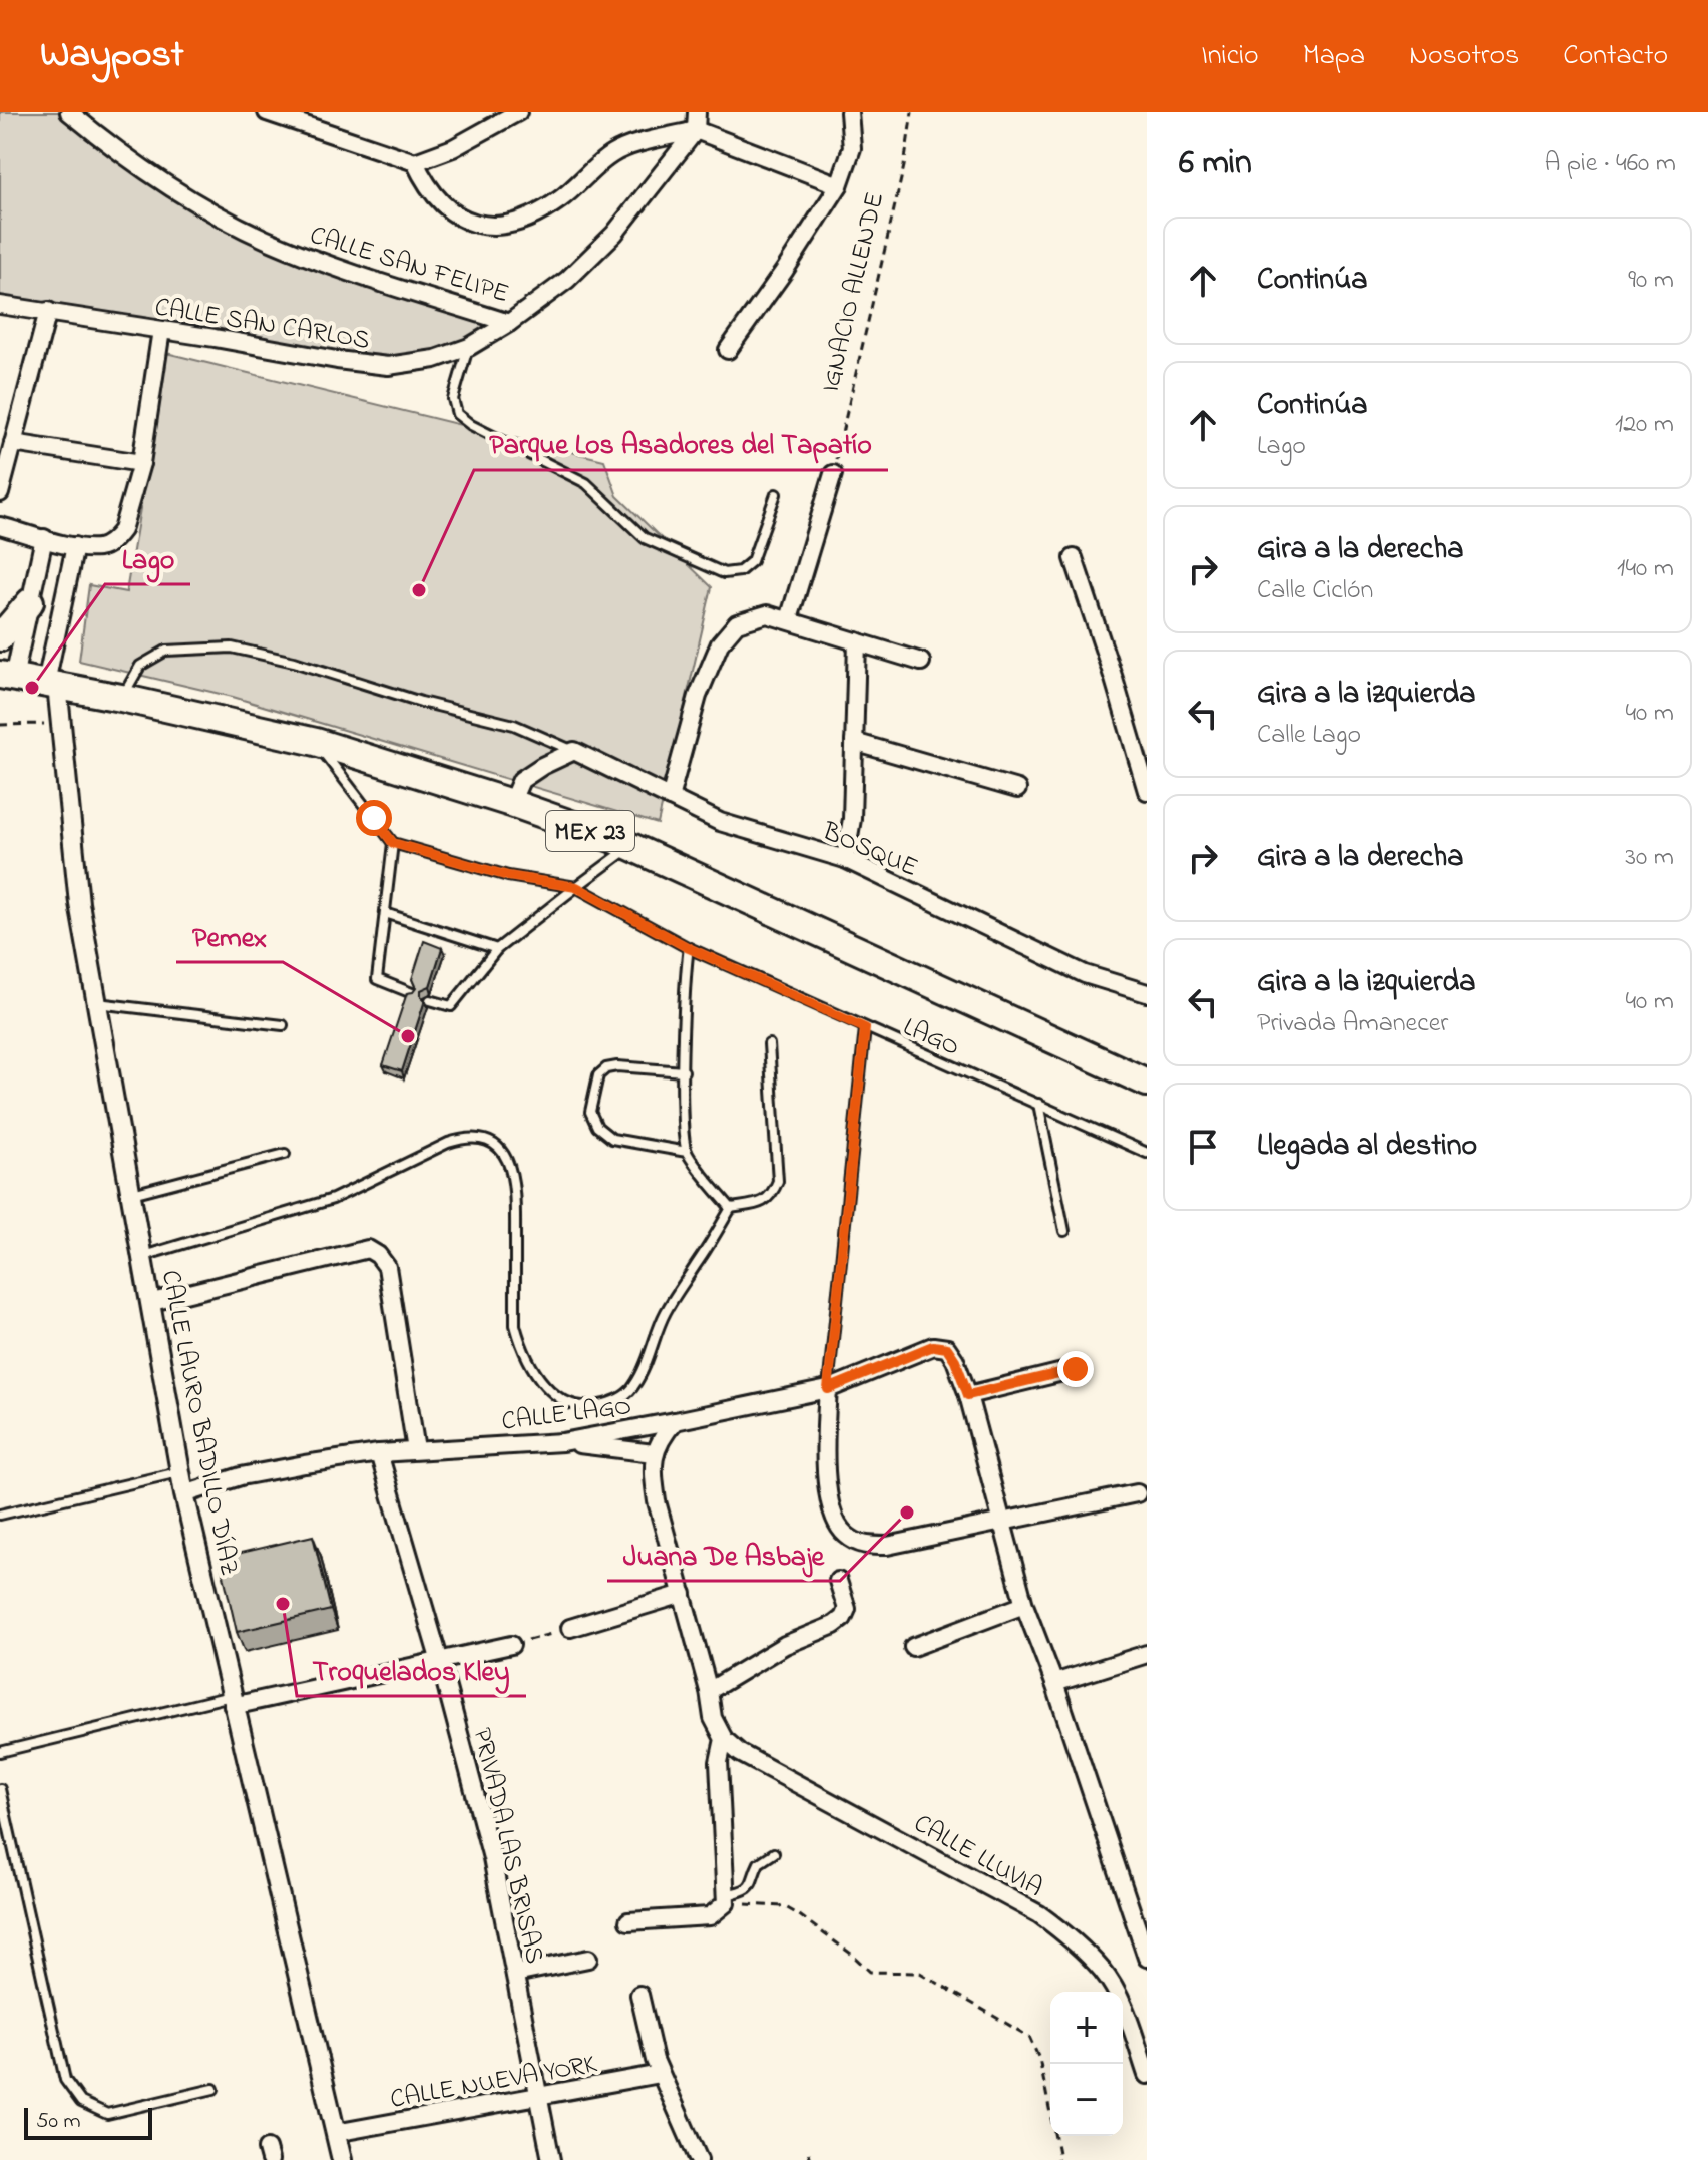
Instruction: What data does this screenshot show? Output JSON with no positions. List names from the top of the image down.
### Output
{
  "streets": {
    "highway": ["MEX 23"],
    "street": [
      "CALLE SAN FELIPE",
      "CALLE SAN CARLOS",
      "BOSQUE",
      "CALLE LAGO",
      "CALLE LAURO BADILLO DÍAZ",
      "PRIVADA LAS BRISAS",
      "CALLE LLUVIA",
      "CALLE NUEVA YORK"
    ],
    "lane": ["LAGO"],
    "path": ["IGNACIO ALLENDE"]
  },
  "crossings": [
    ["CALLE SAN FELIPE", "CALLE SAN CARLOS"],
    ["MEX 23", "BOSQUE"],
    ["MEX 23", "CALLE LAURO BADILLO DÍAZ"],
    ["CALLE LAGO", "CALLE LAURO BADILLO DÍAZ"],
    ["CALLE LAGO", "PRIVADA LAS BRISAS"],
    ["CALLE LAURO BADILLO DÍAZ", "CALLE NUEVA YORK"],
    ["PRIVADA LAS BRISAS", "CALLE NUEVA YORK"]
  ],
  "places": [
    "Parque Los Asadores del Tapatío",
    "Lago",
    "Pemex",
    "Juana De Asbaje",
    "Troquelados Kley"
  ],
  "scale_bar": "50 m",
  "page": {
    "header": "Waypost",
    "nav": [
      "Inicio",
      "Mapa",
      "Nosotros",
      "Contacto"
    ],
    "heading": ["6 min", "A pie · 460 m"],
    "list": [
      ["Continúa", "90 m"],
      ["Continúa", "Lago", "120 m"],
      ["Gira a la derecha", "Calle Ciclón", "140 m"],
      ["Gira a la izquierda", "Calle Lago", "40 m"],
      ["Gira a la derecha", "30 m"],
      ["Gira a la izquierda", "Privada Amanecer", "40 m"],
      "Llegada al destino"
    ],
    "map_buttons": ["+", "−"],
    "scale": "50 m"
  }
}
